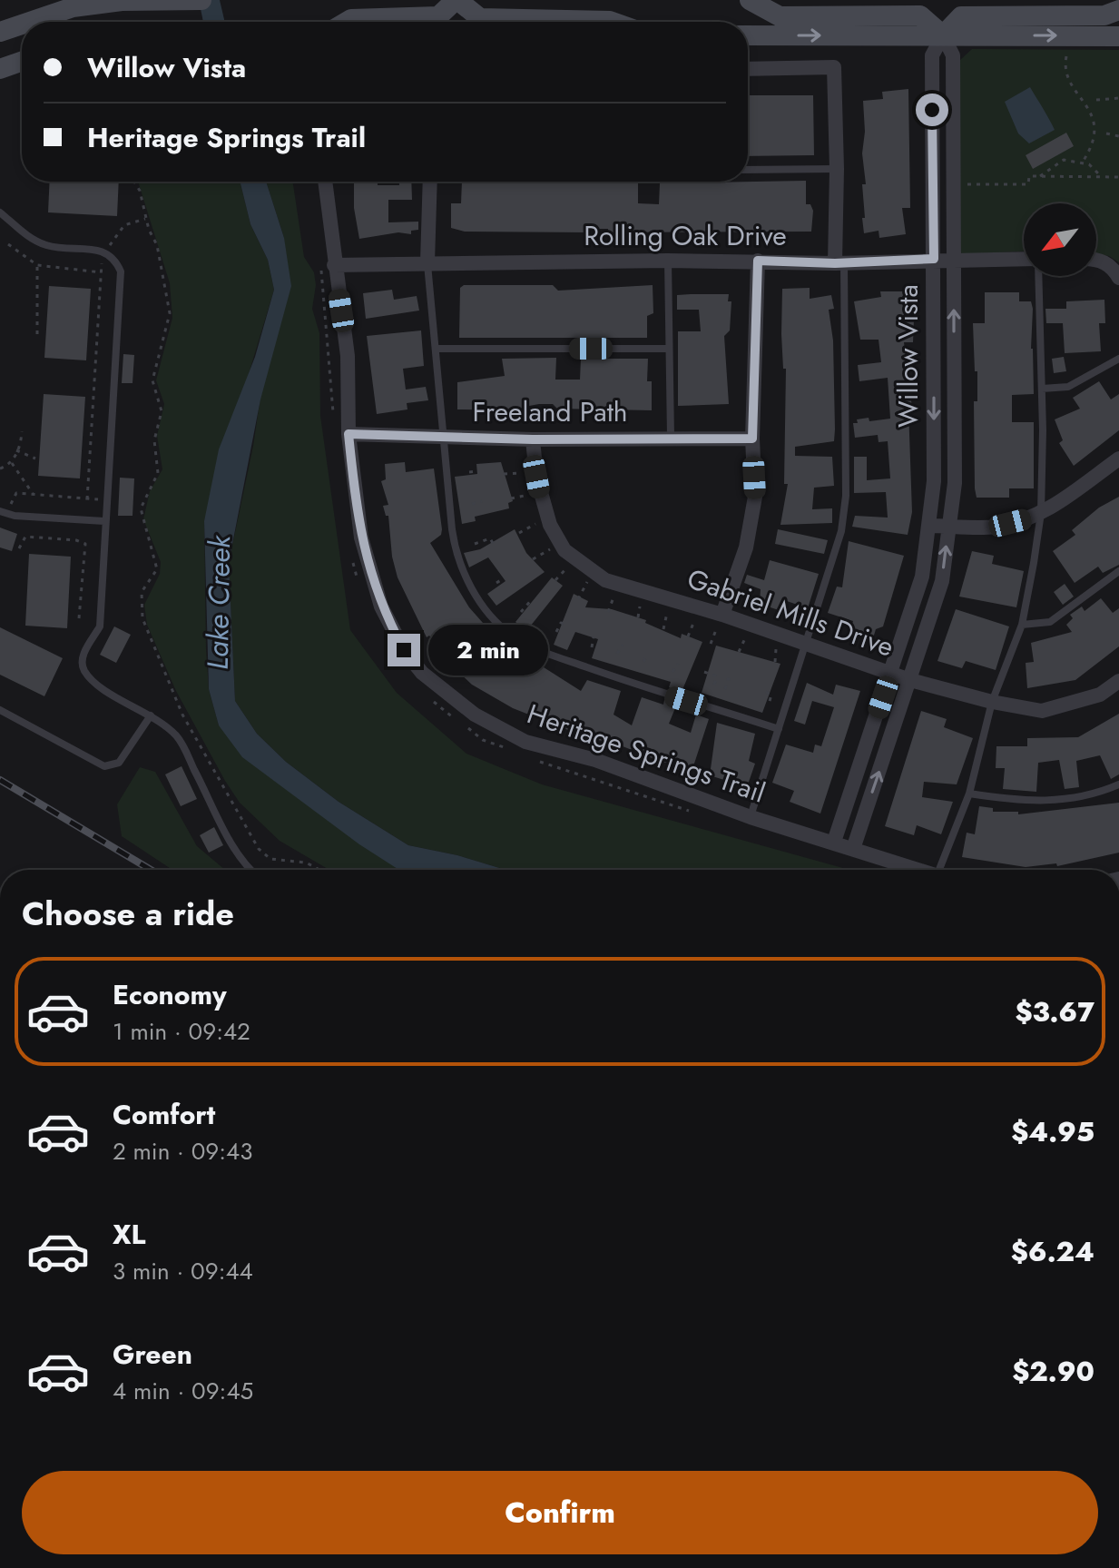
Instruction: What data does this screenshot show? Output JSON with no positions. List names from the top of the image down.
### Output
{
  "streets": {
    "street": [
      "Rolling Oak Drive",
      "Willow Vista",
      "Freeland Path",
      "Gabriel Mills Drive",
      "Heritage Springs Trail"
    ]
  },
  "crossings": [
    ["Rolling Oak Drive", "Willow Vista"],
    ["Rolling Oak Drive", "Heritage Springs Trail"],
    ["Willow Vista", "Gabriel Mills Drive"],
    ["Willow Vista", "Heritage Springs Trail"],
    ["Freeland Path", "Gabriel Mills Drive"],
    ["Freeland Path", "Heritage Springs Trail"]
  ],
  "water": ["Lake Creek"],
  "north": "bottom left",
  "page": {
    "banner": ["Willow Vista", "Heritage Springs Trail"],
    "bubble": "2 min",
    "heading": "Choose a ride",
    "list": [
      {
        "name": "Economy",
        "note": "1 min · 09:42",
        "value": "$3.67"
      },
      {
        "name": "Comfort",
        "note": "2 min · 09:43",
        "value": "$4.95"
      },
      {
        "name": "XL",
        "note": "3 min · 09:44",
        "value": "$6.24"
      },
      {
        "name": "Green",
        "note": "4 min · 09:45",
        "value": "$2.90"
      }
    ],
    "buttons": "Confirm"
  }
}
